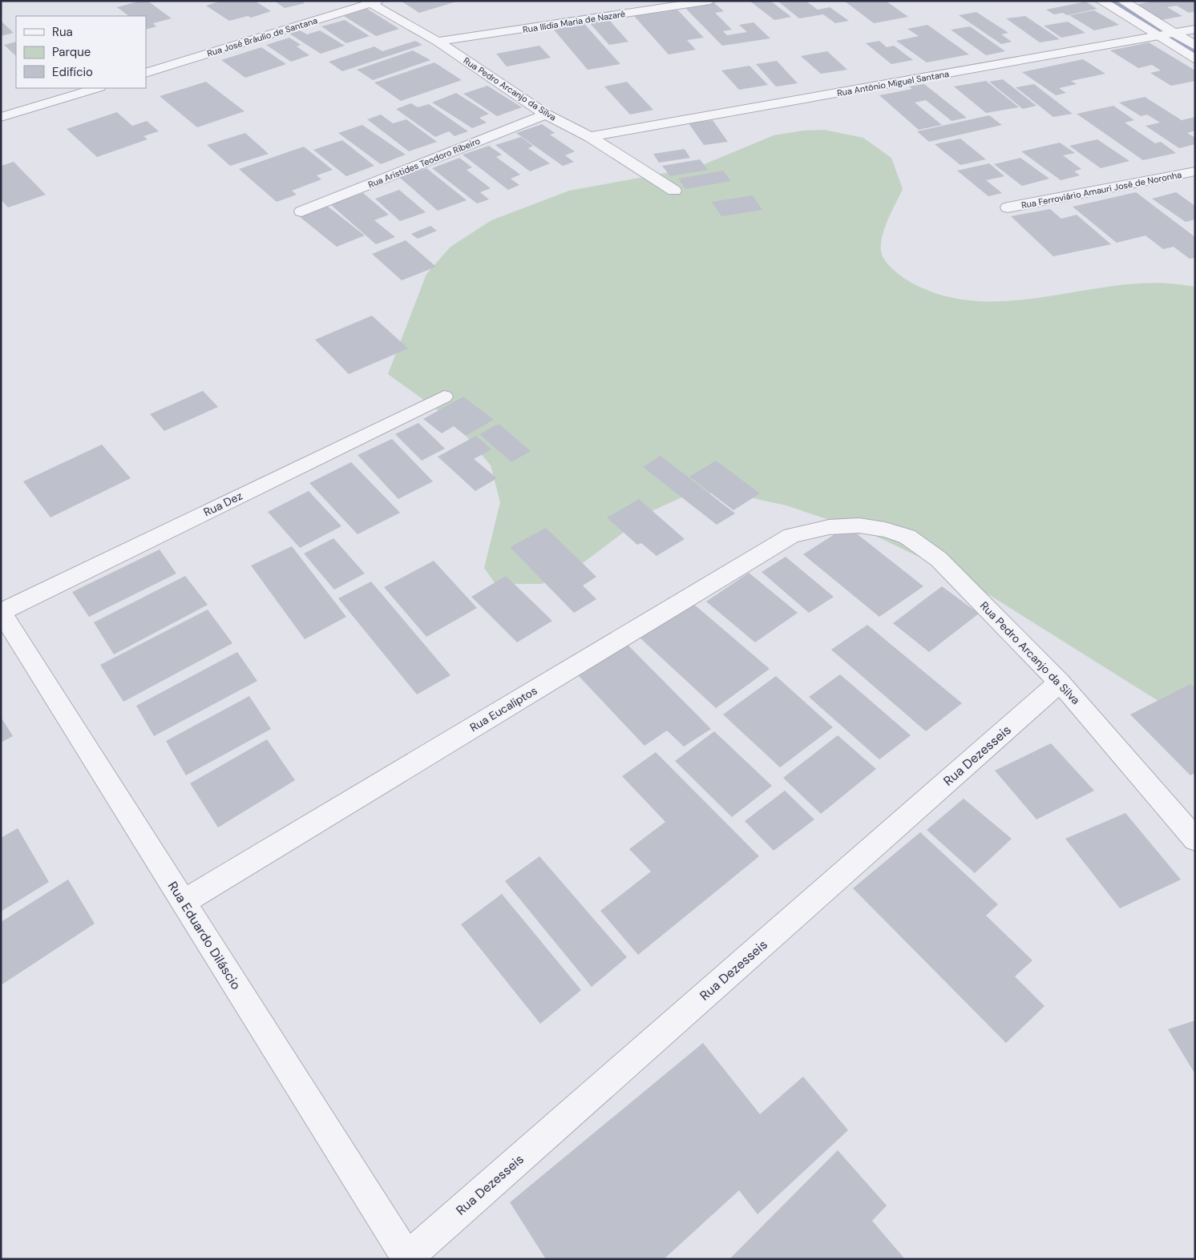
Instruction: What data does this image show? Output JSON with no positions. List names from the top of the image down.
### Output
{
  "streets": {
    "street": [
      "Rua Ilídia Maria de Nazaré",
      "Rua José Bráulio de Santana",
      "Rua Antônio Miguel Santana",
      "Rua Pedro Arcanjo da Silva",
      "Rua Aristides Teodoro Ribeiro",
      "Rua Ferroviário Amauri José de Noronha",
      "Rua Dez",
      "Rua Eucaliptos",
      "Rua Dezesseis",
      "Rua Eduardo Diláscio"
    ]
  },
  "crossings": [
    ["Rua Ilídia Maria de Nazaré", "Rua Pedro Arcanjo da Silva"],
    ["Rua José Bráulio de Santana", "Rua Pedro Arcanjo da Silva"],
    ["Rua Antônio Miguel Santana", "Rua Pedro Arcanjo da Silva"],
    ["Rua Pedro Arcanjo da Silva", "Rua Aristides Teodoro Ribeiro"],
    ["Rua Pedro Arcanjo da Silva", "Rua Eucaliptos"],
    ["Rua Pedro Arcanjo da Silva", "Rua Dezesseis"],
    ["Rua Dez", "Rua Eduardo Diláscio"],
    ["Rua Eucaliptos", "Rua Eduardo Diláscio"],
    ["Rua Dezesseis", "Rua Eduardo Diláscio"]
  ],
  "legend": ["Rua", "Parque", "Edifício"]
}
